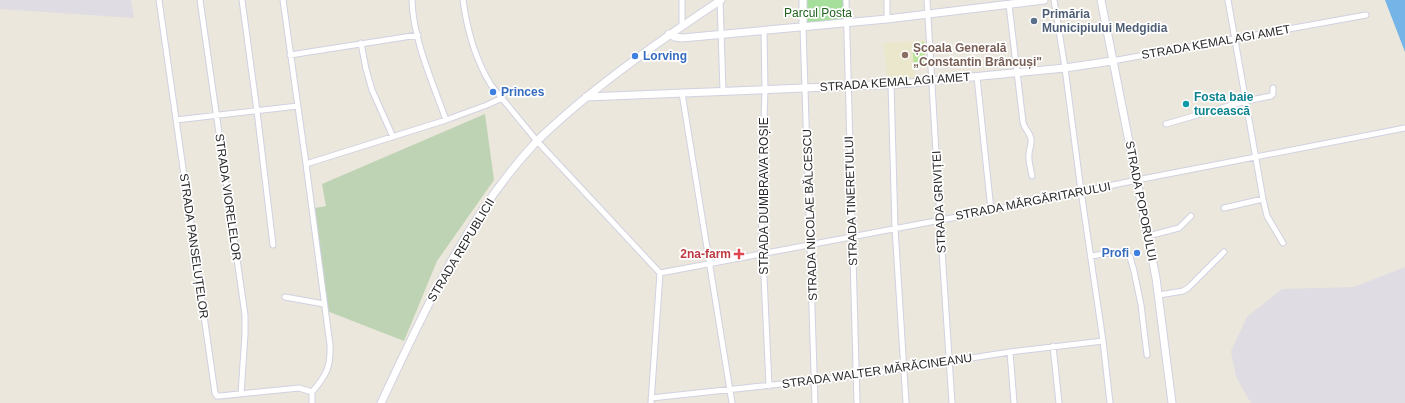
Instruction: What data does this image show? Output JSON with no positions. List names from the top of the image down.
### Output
{
  "streets": {
    "street": [
      "STRADA KEMAL AGI AMET",
      "STRADA DUMBRAVA ROȘIE",
      "STRADA VIORELELOR",
      "STRADA TINERETULUI",
      "STRADA MĂRGĂRITARULUI",
      "STRADA POPORULUI",
      "STRADA GRIVIȚEI",
      "STRADA NICOLAE BĂLCESCU",
      "STRADA PANSELUȚELOR",
      "STRADA REPUBLICII",
      "STRADA WALTER MĂRĂCINEANU"
    ]
  },
  "crossings": [
    ["STRADA KEMAL AGI AMET", "STRADA DUMBRAVA ROȘIE"],
    ["STRADA KEMAL AGI AMET", "STRADA TINERETULUI"],
    ["STRADA KEMAL AGI AMET", "STRADA POPORULUI"],
    ["STRADA KEMAL AGI AMET", "STRADA GRIVIȚEI"],
    ["STRADA KEMAL AGI AMET", "STRADA NICOLAE BĂLCESCU"],
    ["STRADA KEMAL AGI AMET", "STRADA REPUBLICII"],
    ["STRADA DUMBRAVA ROȘIE", "STRADA MĂRGĂRITARULUI"],
    ["STRADA DUMBRAVA ROȘIE", "STRADA WALTER MĂRĂCINEANU"],
    ["STRADA VIORELELOR", "STRADA PANSELUȚELOR"],
    ["STRADA TINERETULUI", "STRADA MĂRGĂRITARULUI"],
    ["STRADA TINERETULUI", "STRADA WALTER MĂRĂCINEANU"],
    ["STRADA MĂRGĂRITARULUI", "STRADA POPORULUI"],
    ["STRADA MĂRGĂRITARULUI", "STRADA GRIVIȚEI"],
    ["STRADA MĂRGĂRITARULUI", "STRADA NICOLAE BĂLCESCU"],
    ["STRADA GRIVIȚEI", "STRADA WALTER MĂRĂCINEANU"],
    ["STRADA NICOLAE BĂLCESCU", "STRADA WALTER MĂRĂCINEANU"]
  ],
  "parks": ["Parcul Posta"],
  "places": {
    "other": [
      "Primăria Municipiului Medgidia",
      "Școala Generală „Constantin Brâncuși\"",
      "Lorving",
      "Princes",
      "Fosta baie turcească",
      "Profi"
    ],
    "health": ["2na-farm"]
  }
}
